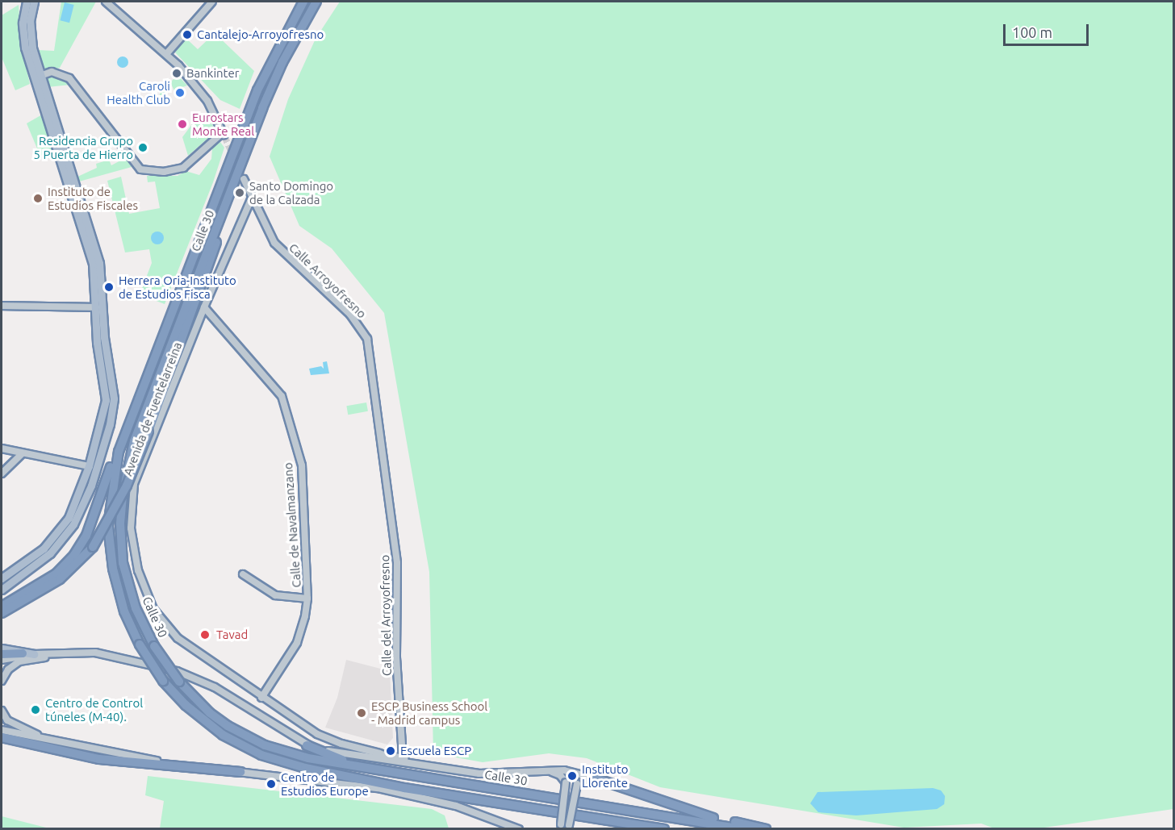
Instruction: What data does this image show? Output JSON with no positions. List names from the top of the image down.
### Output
{
  "streets": {
    "highway": ["Calle 30"],
    "street": [
      "Calle Arroyofresno",
      "Avenida de Fuentelarreina",
      "Calle de Navalmanzano",
      "Calle del Arroyofresno"
    ]
  },
  "crossings": [
    ["Calle 30", "Calle Arroyofresno"],
    ["Calle Arroyofresno", "Avenida de Fuentelarreina"],
    ["Calle Arroyofresno", "Calle del Arroyofresno"],
    ["Avenida de Fuentelarreina", "Calle de Navalmanzano"],
    ["Avenida de Fuentelarreina", "Calle del Arroyofresno"]
  ],
  "places": [
    "Cantalejo-Arroyofresno",
    "Bankinter",
    "Caroli Health Club",
    "Eurostars Monte Real",
    "Residencia Grupo 5 Puerta de Hierro",
    "Santo Domingo de la Calzada",
    "Instituto de Estudios Fiscales",
    "Herrera Oria-Instituto de Estudios Fisca",
    "Tavad",
    "Centro de Control túneles (M-40).",
    "ESCP Business School - Madrid campus",
    "Escuela ESCP",
    "Instituto Llorente",
    "Centro de Estudios Europe"
  ],
  "scale_bar": "100 m"
}
